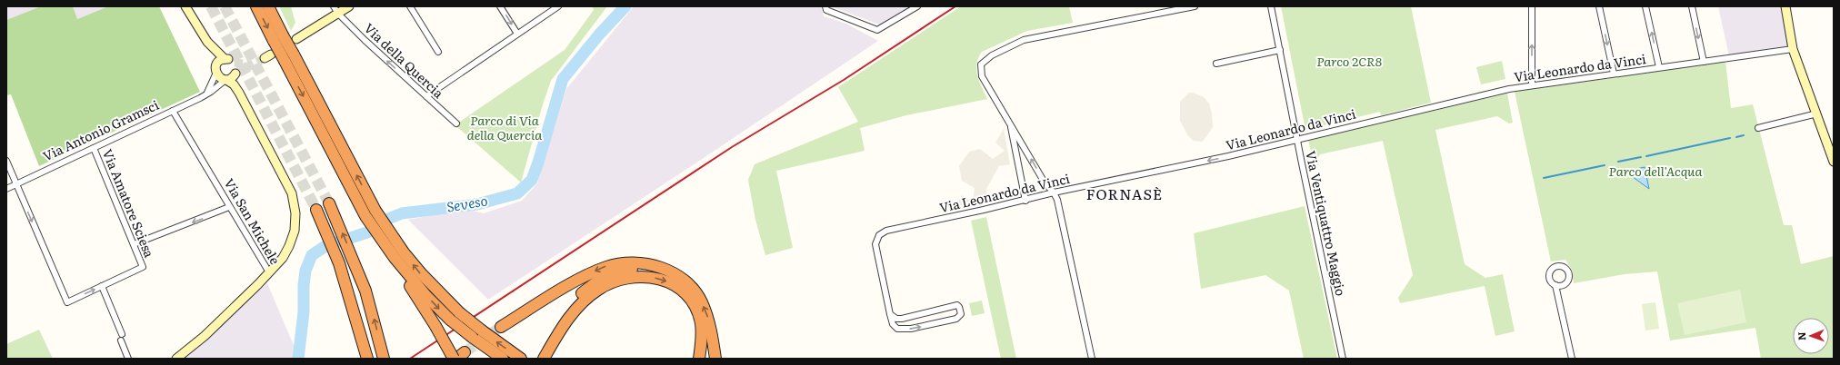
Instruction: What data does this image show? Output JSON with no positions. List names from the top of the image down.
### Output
{
  "streets": {
    "street": [
      "Via della Quercia",
      "Via Leonardo da Vinci",
      "Via Antonio Gramsci",
      "Via Amatore Sciesa",
      "Via San Michele",
      "Via Ventiquattro Maggio"
    ]
  },
  "crossings": [
    ["Via Leonardo da Vinci", "Via Ventiquattro Maggio"],
    ["Via Antonio Gramsci", "Via Amatore Sciesa"],
    ["Via Antonio Gramsci", "Via San Michele"]
  ],
  "one_way": ["Via della Quercia"],
  "districts": ["FORNASÈ"],
  "water": ["Seveso"],
  "parks": ["Parco 2CR8", "Parco di Via della Quercia", "Parco dell'Acqua"],
  "north": "left"
}
